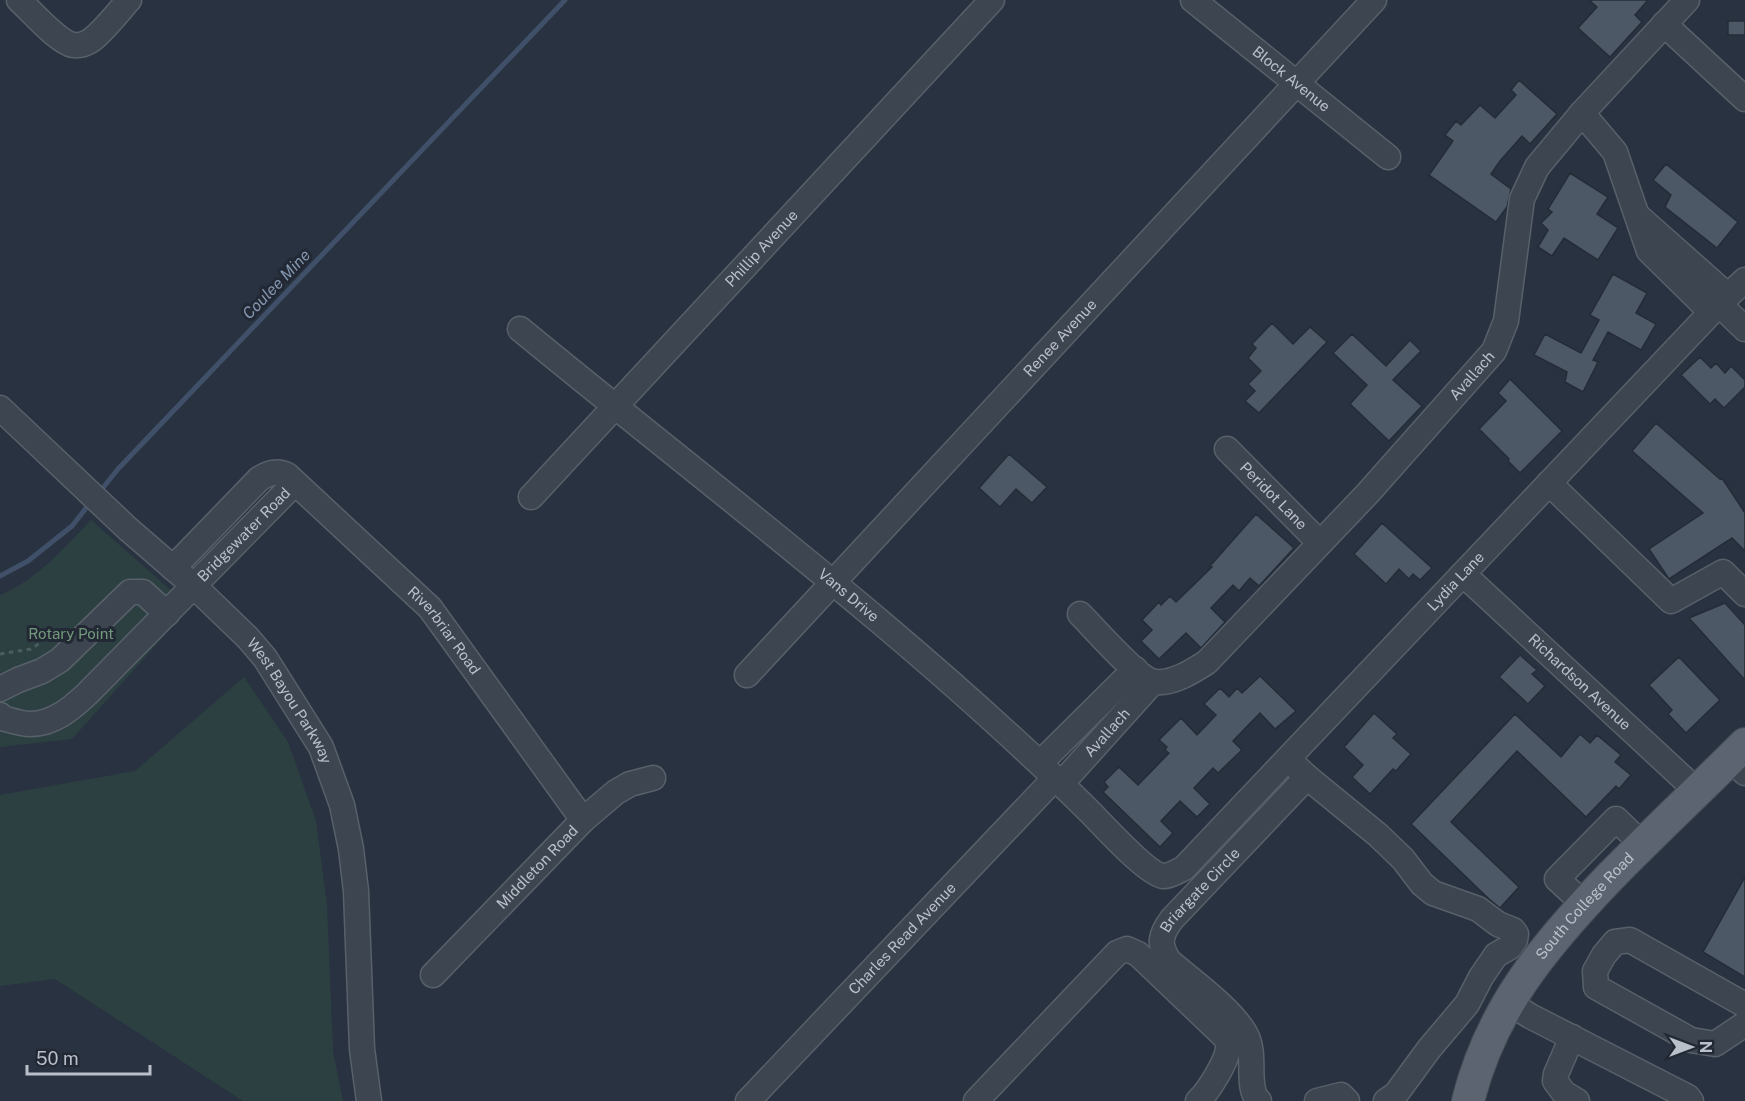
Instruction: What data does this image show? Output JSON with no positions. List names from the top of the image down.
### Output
{
  "streets": {
    "main road": ["South College Road"],
    "street": [
      "Block Avenue",
      "Phillip Avenue",
      "Renee Avenue",
      "Avallach",
      "Peridot Lane",
      "Bridgewater Road",
      "Lydia Lane",
      "Vans Drive",
      "Riverbriar Road",
      "Richardson Avenue",
      "West Bayou Parkway",
      "Middleton Road",
      "Briargate Circle",
      "Charles Read Avenue"
    ]
  },
  "crossings": [
    ["Block Avenue", "Renee Avenue"],
    ["Phillip Avenue", "Vans Drive"],
    ["Renee Avenue", "Vans Drive"],
    ["Avallach", "Peridot Lane"],
    ["Avallach", "Vans Drive"],
    ["Avallach", "Charles Read Avenue"],
    ["Bridgewater Road", "Riverbriar Road"],
    ["Bridgewater Road", "West Bayou Parkway"],
    ["Lydia Lane", "Vans Drive"],
    ["Lydia Lane", "Richardson Avenue"],
    ["Vans Drive", "Charles Read Avenue"],
    ["Riverbriar Road", "Middleton Road"],
    ["Richardson Avenue", "South College Road"]
  ],
  "water": ["Coulee Mine"],
  "parks": ["Rotary Point"],
  "scale_bar": "50 m",
  "north": "right"
}
